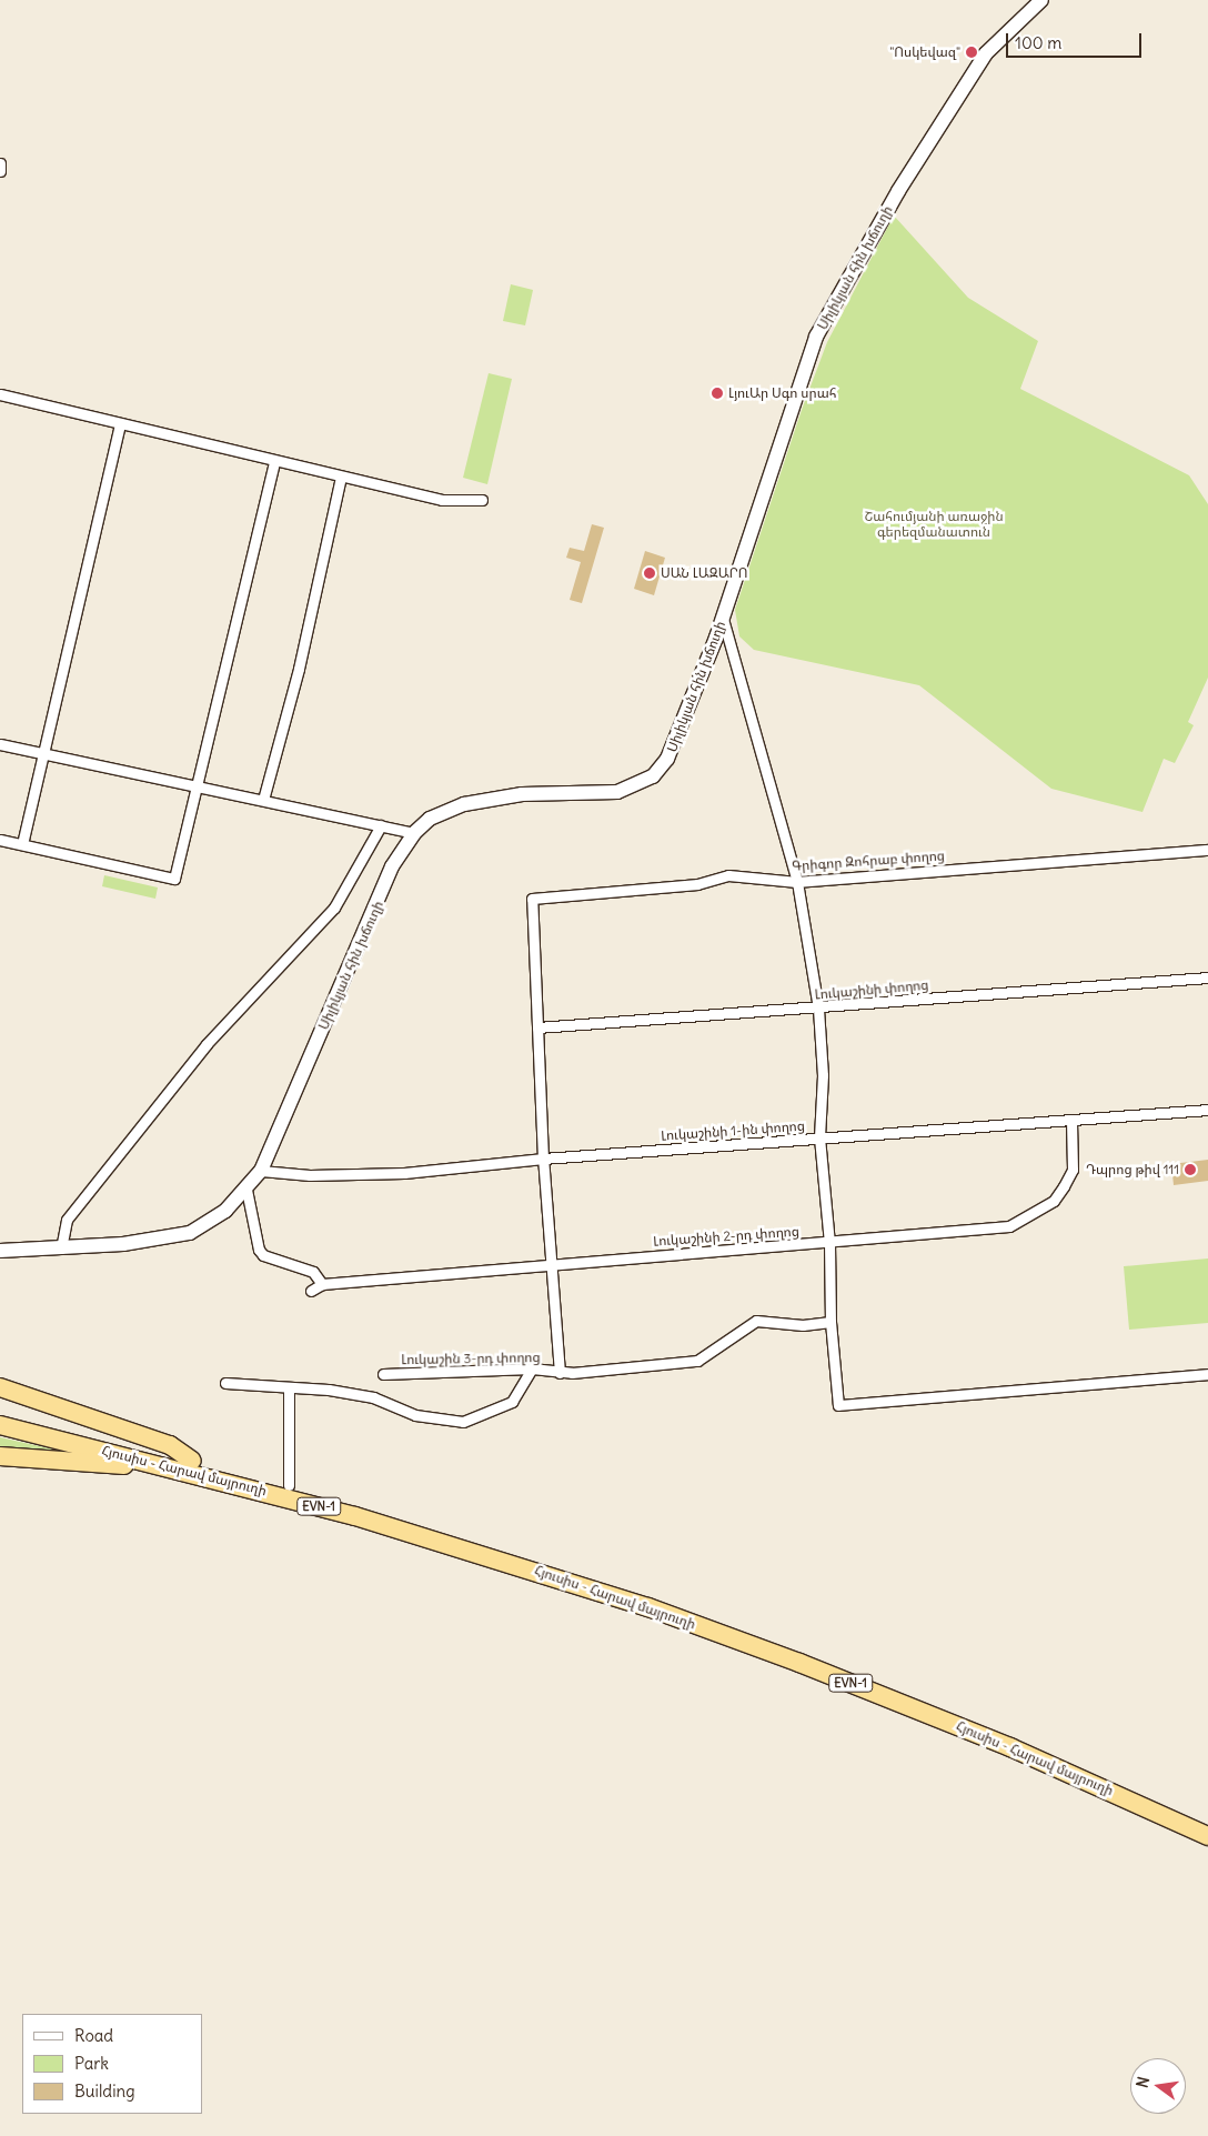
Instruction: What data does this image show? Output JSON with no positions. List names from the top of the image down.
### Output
{
  "streets": {
    "highway": ["Հյուսիս - Հարավ մայրուղի", "EVN-1"],
    "street": [
      "Սիլիկյան հին խճուղի",
      "Գրիգոր Զոհրաբ փողոց",
      "Լուկաշինի փողոց",
      "Լուկաշինի 1-ին փողոց",
      "Լուկաշինի 2-րդ փողոց",
      "Լուկաշին 3-րդ փողոց"
    ]
  },
  "crossings": [
    ["Սիլիկյան հին խճուղի", "Լուկաշինի 1-ին փողոց"],
    ["Գրիգոր Զոհրաբ փողոց", "Լուկաշինի փողոց"],
    ["Լուկաշինի 1-ին փողոց", "Լուկաշինի 2-րդ փողոց"]
  ],
  "parks": ["Շահումյանի առաջին գերեզմանատուն"],
  "places": [
    "\"Ոսկեվազ\"",
    "ԼյուԱր Սգո սրահ",
    "ՍԱՆ ԼԱԶԱՐՈ",
    "Դպրոց թիվ 111"
  ],
  "legend": ["Road", "Park", "Building"],
  "scale_bar": "100 m",
  "north": "left"
}
